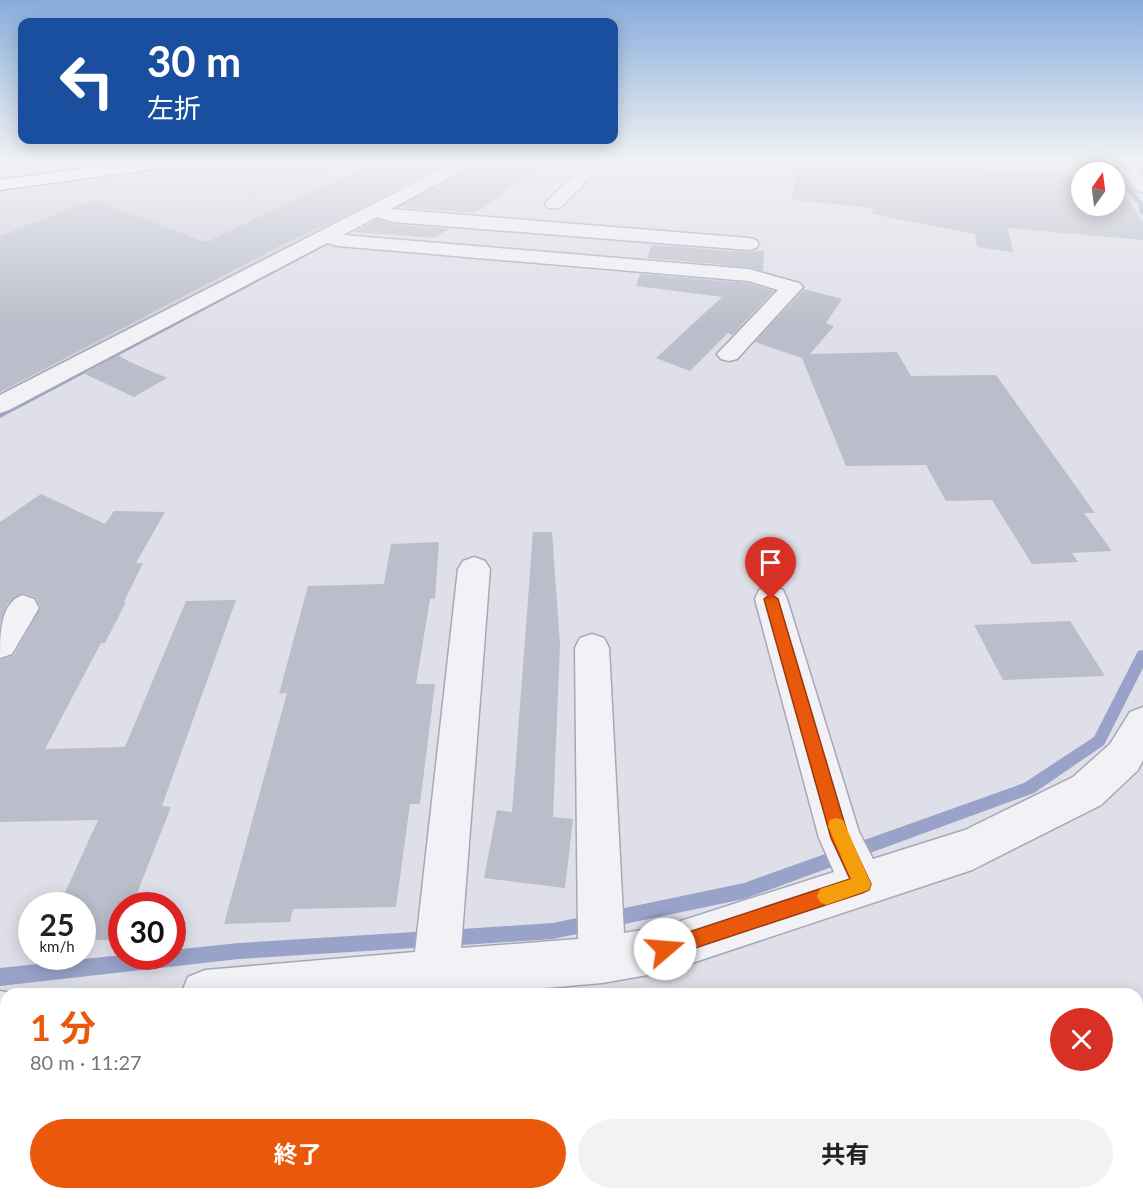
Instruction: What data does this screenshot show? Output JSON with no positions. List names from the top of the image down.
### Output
{
  "north": "top",
  "page": {
    "turn": ["30 m", "左折"],
    "speed": "25 km/h",
    "limit": "30",
    "heading": ["1 分", "80 m · 11:27"],
    "buttons": ["終了", "共有"]
  }
}
